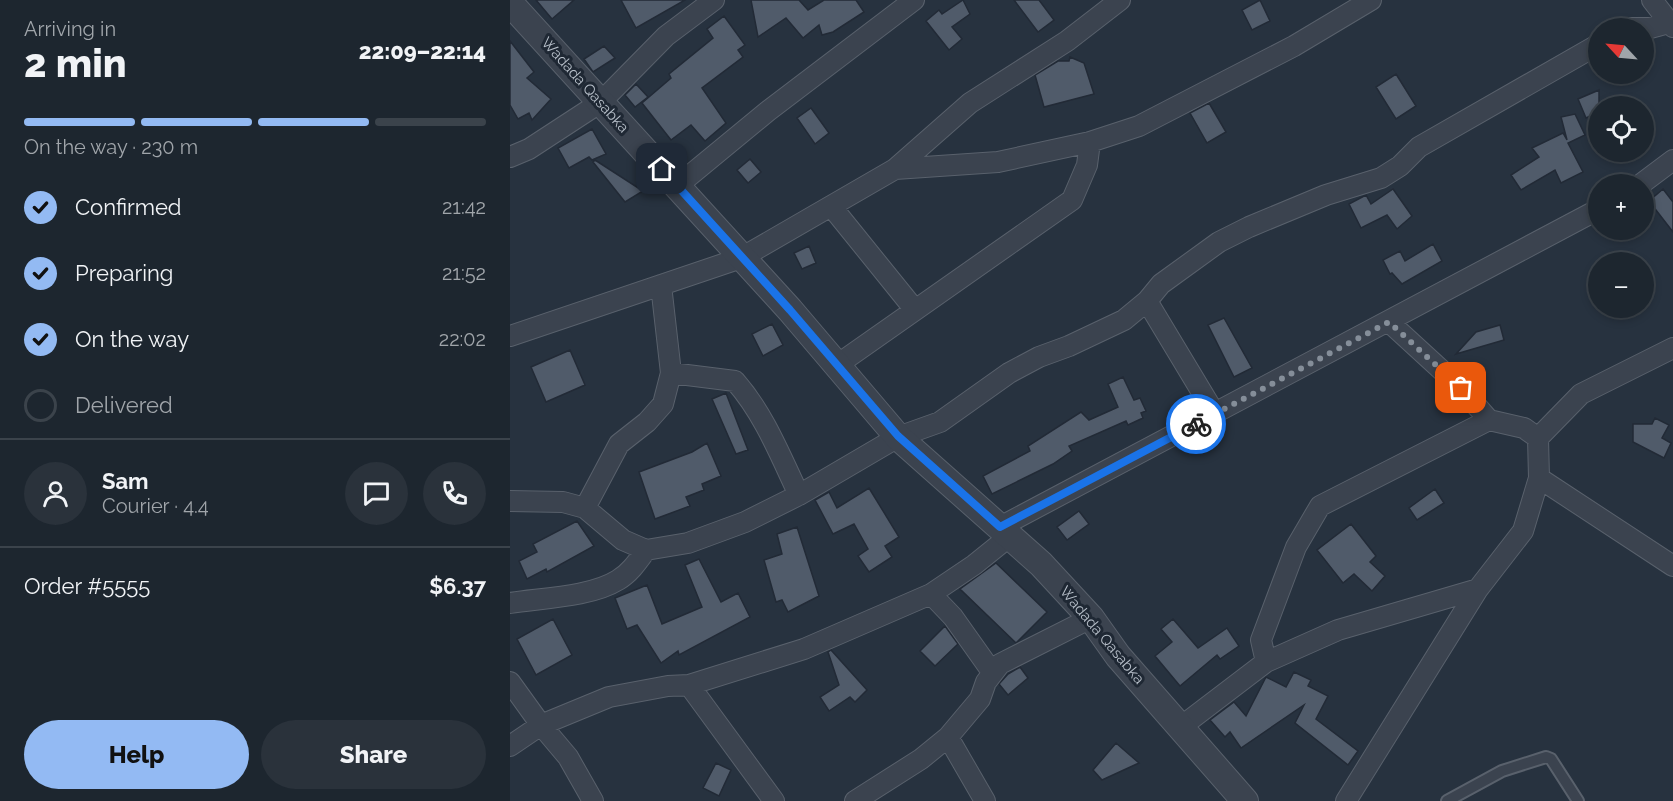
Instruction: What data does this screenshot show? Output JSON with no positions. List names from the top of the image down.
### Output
{
  "streets": {
    "street": ["Wadada Qasabka"]
  },
  "north": "top left",
  "page": {
    "heading": ["2 min", "Arriving in", "22:09–22:14"],
    "panel": [
      "Sam",
      "Courier · 4.4",
      "Order #5555",
      "$6.37"
    ],
    "map_buttons": ["+", "−"],
    "bar": "On the way · 230 m",
    "list": [
      ["Confirmed", "21:42"],
      ["Preparing", "21:52"],
      ["On the way", "22:02"],
      "Delivered"
    ],
    "buttons": ["Help", "Share"]
  }
}
